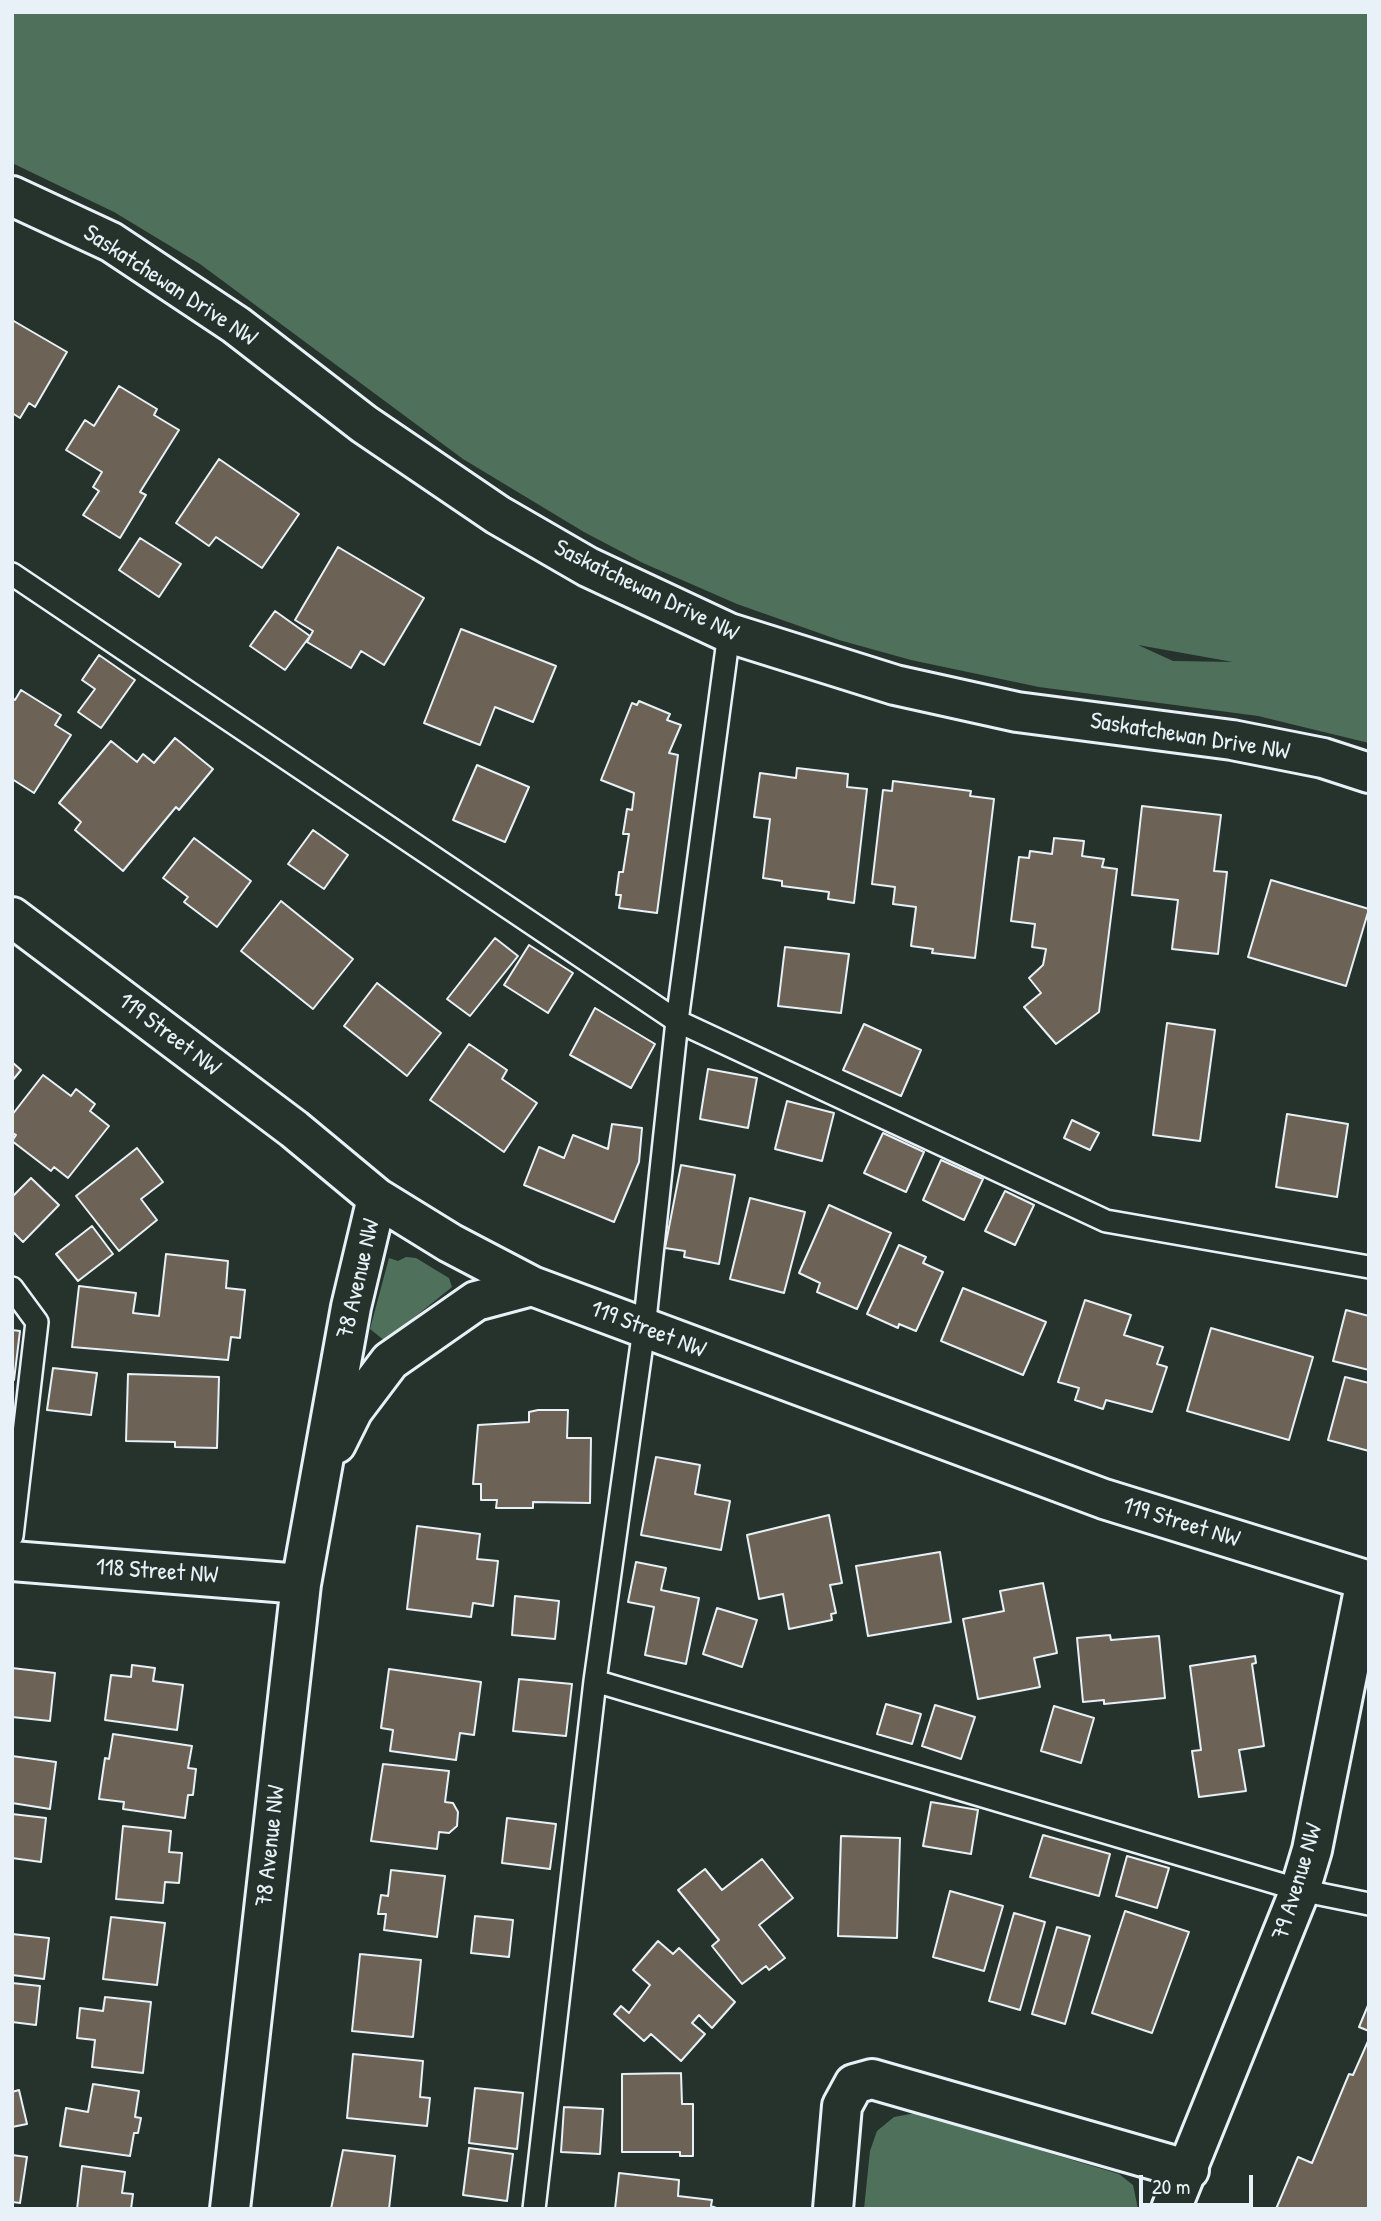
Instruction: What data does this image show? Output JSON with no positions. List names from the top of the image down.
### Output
{
  "streets": {
    "street": [
      "Saskatchewan Drive NW",
      "119 Street NW",
      "78 Avenue NW",
      "118 Street NW",
      "79 Avenue NW"
    ]
  },
  "crossings": [
    ["119 Street NW", "78 Avenue NW"],
    ["119 Street NW", "79 Avenue NW"],
    ["78 Avenue NW", "118 Street NW"]
  ],
  "scale_bar": "20 m"
}
